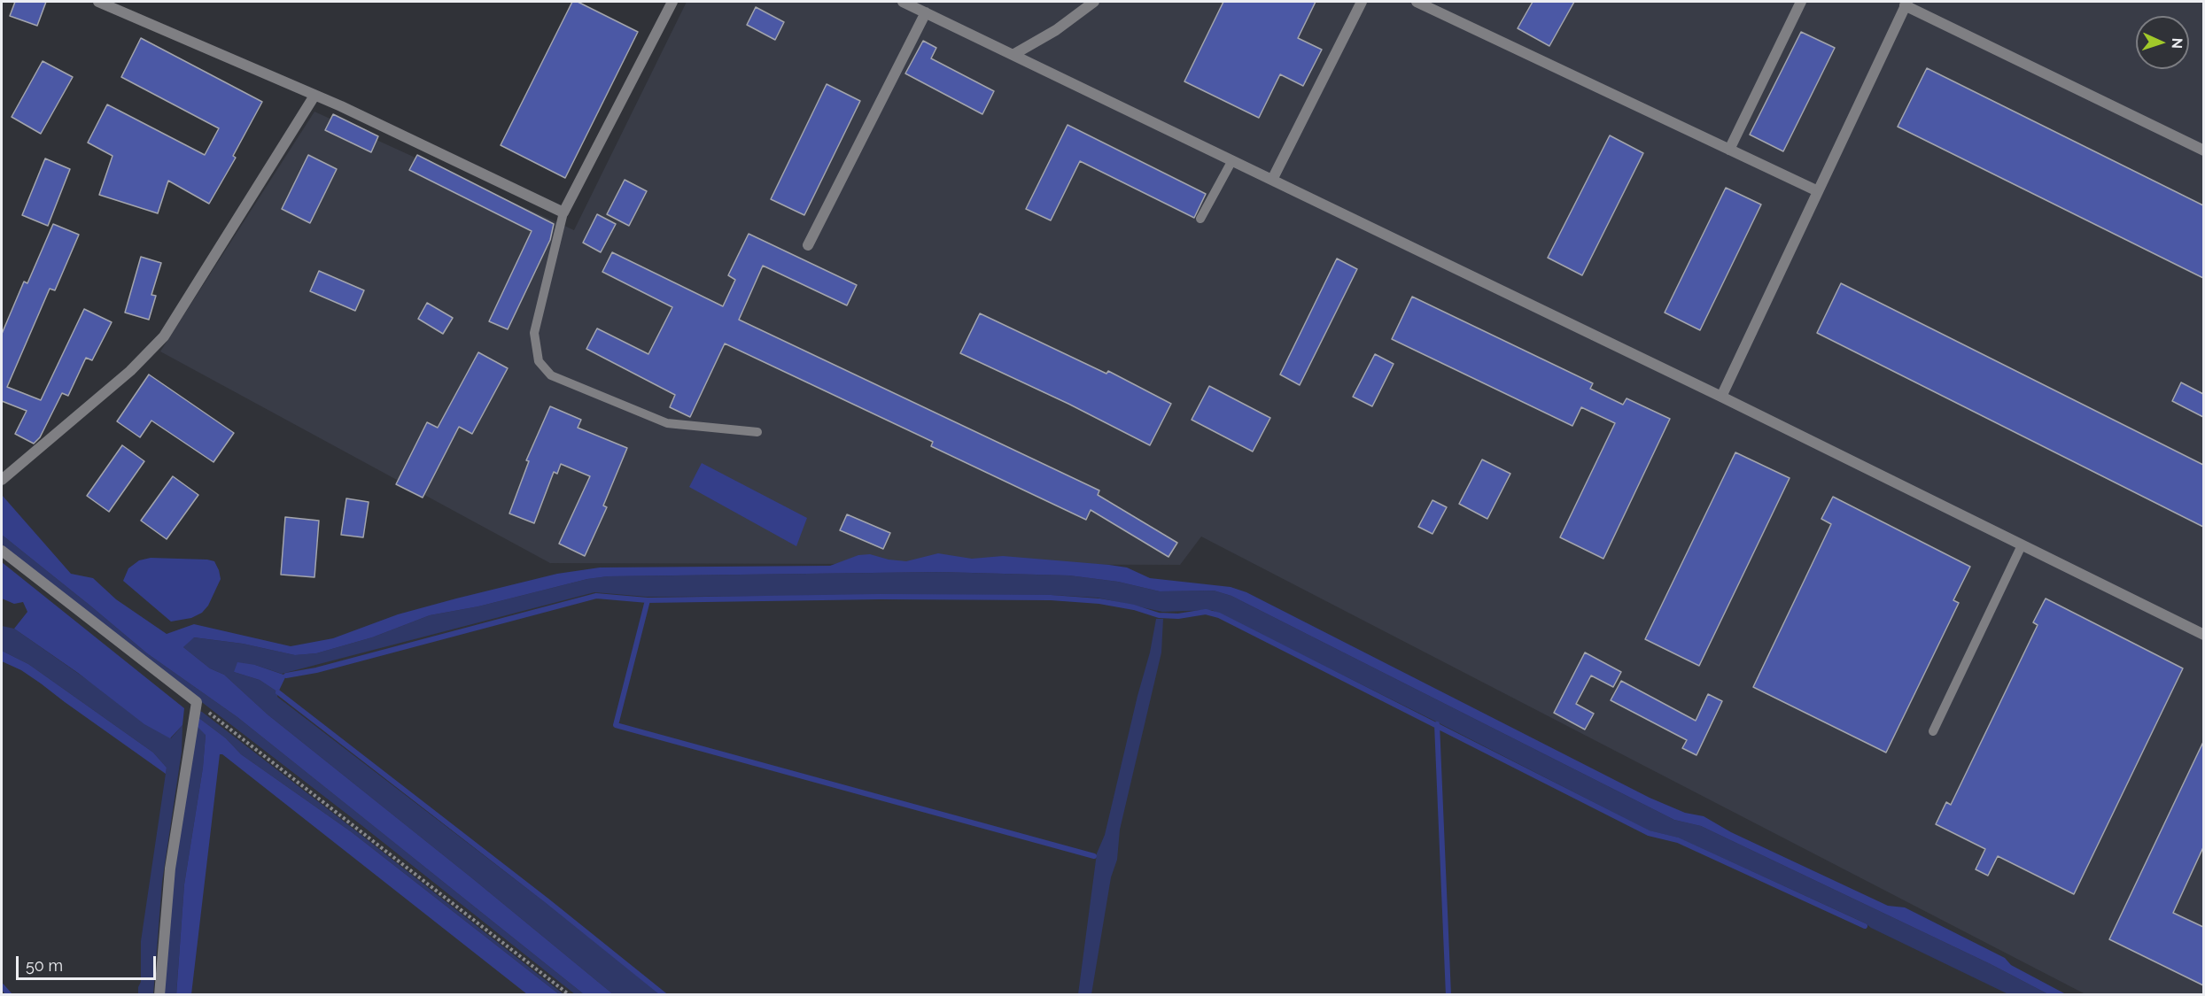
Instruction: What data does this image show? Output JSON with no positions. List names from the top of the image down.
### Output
{
  "scale_bar": "50 m",
  "north": "right"
}
